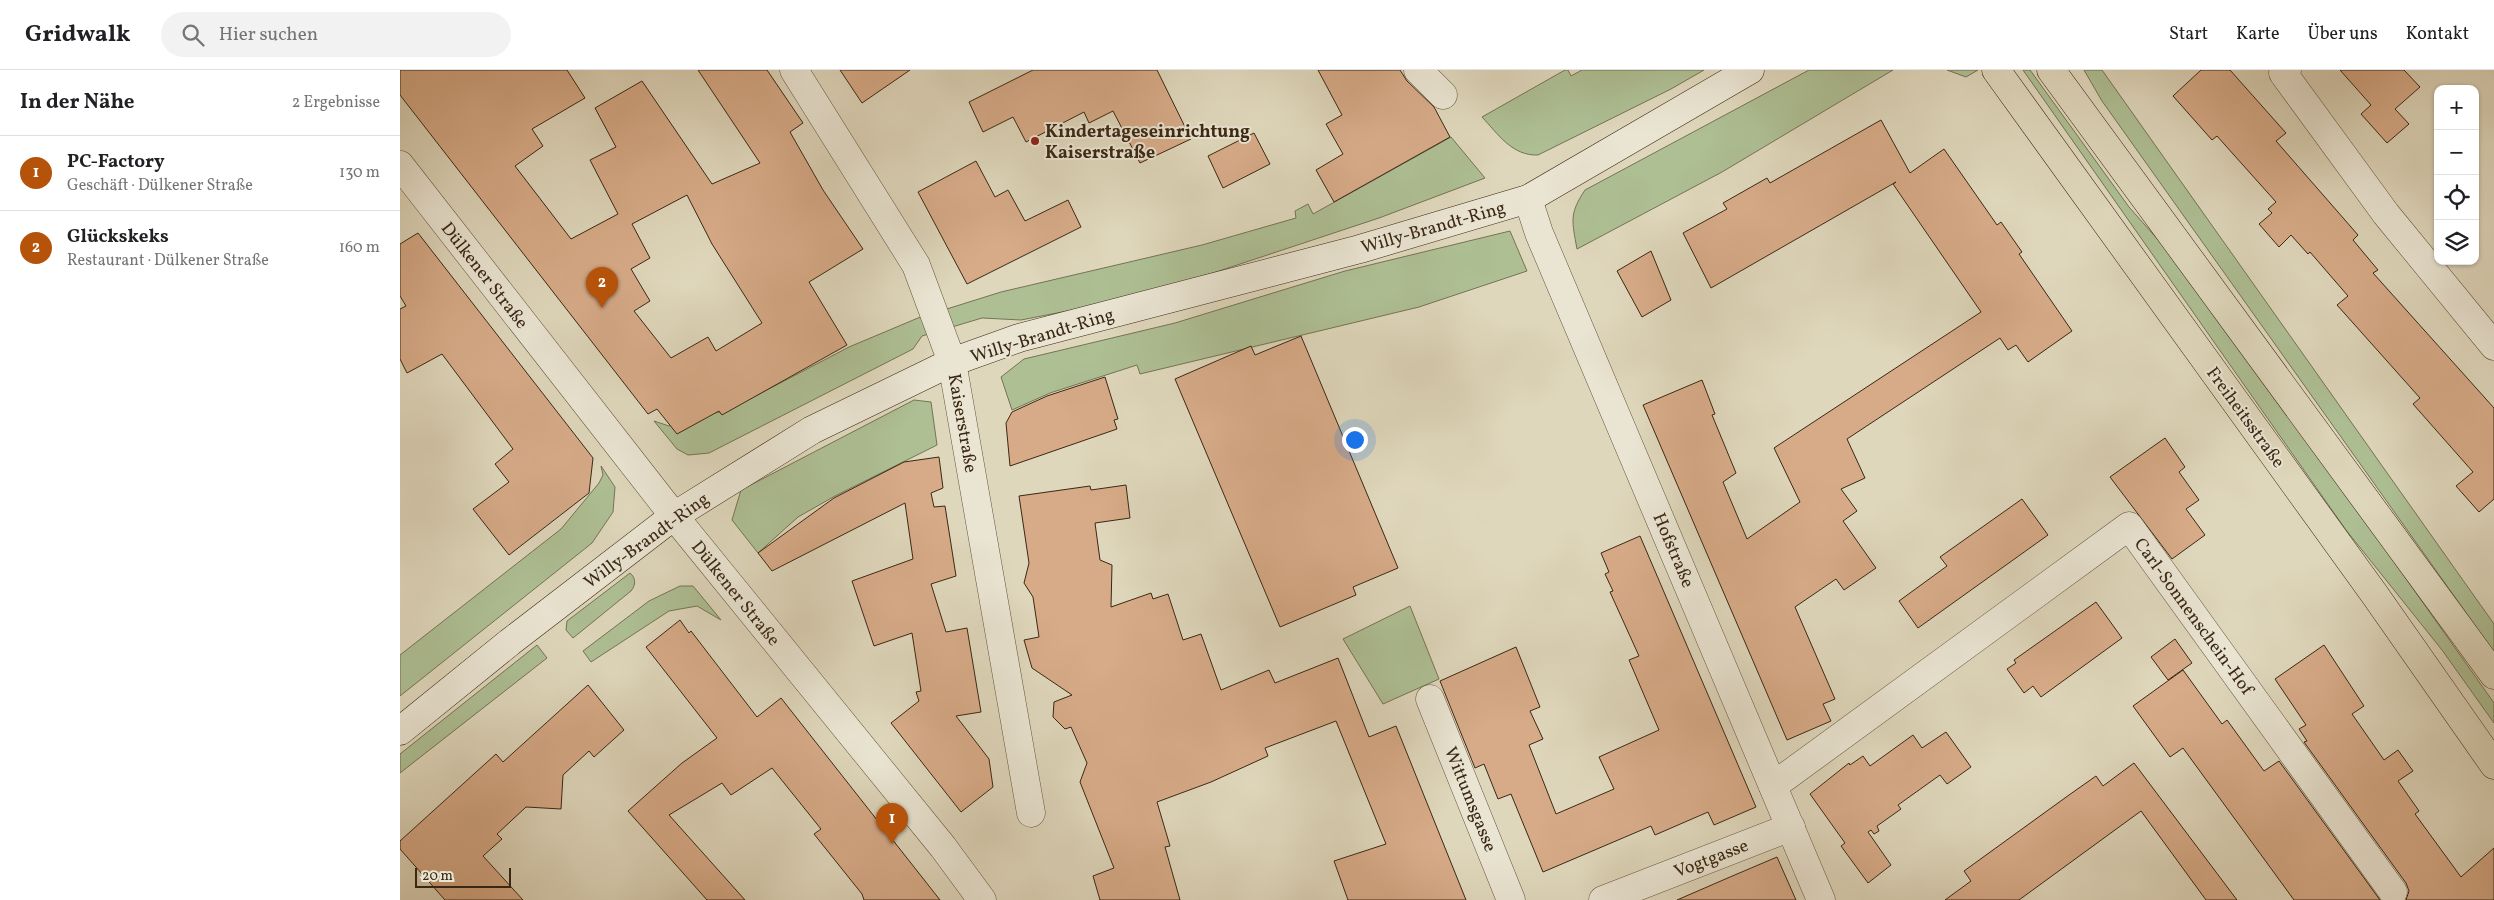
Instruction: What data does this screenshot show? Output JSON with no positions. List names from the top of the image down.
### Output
{
  "streets": {
    "main road": ["Freiheitsstraße"],
    "street": [
      "Willy-Brandt-Ring",
      "Dülkener Straße",
      "Kaiserstraße",
      "Hofstraße",
      "Carl-Sonnenschein-Hof",
      "Wittumsgasse",
      "Vogtgasse"
    ]
  },
  "crossings": [
    ["Willy-Brandt-Ring", "Dülkener Straße"],
    ["Willy-Brandt-Ring", "Kaiserstraße"],
    ["Willy-Brandt-Ring", "Hofstraße"],
    ["Hofstraße", "Carl-Sonnenschein-Hof"],
    ["Hofstraße", "Vogtgasse"]
  ],
  "places": ["Kindertageseinrichtung Kaiserstraße"],
  "scale_bar": "20 m",
  "page": {
    "header": "Gridwalk",
    "search": "Hier suchen",
    "nav": [
      "Start",
      "Karte",
      "Über uns",
      "Kontakt"
    ],
    "heading": ["In der Nähe", "2 Ergebnisse"],
    "map_buttons": ["+", "−"],
    "list": [
      {
        "mark": "1",
        "name": "PC-Factory",
        "note": "Geschäft · Dülkener Straße",
        "value": "130 m"
      },
      {
        "mark": "2",
        "name": "Glückskeks",
        "note": "Restaurant · Dülkener Straße",
        "value": "160 m"
      }
    ],
    "pins": ["2", "1"],
    "scale": "20 m"
  }
}
